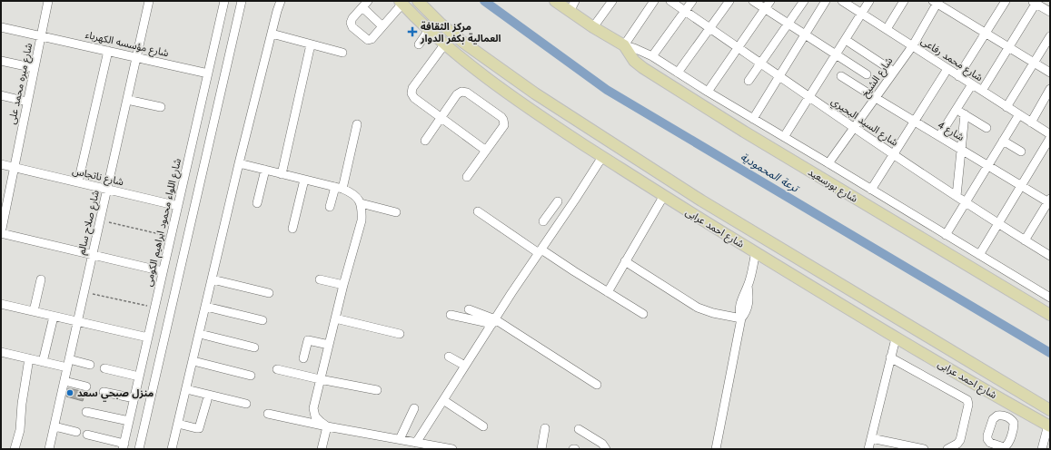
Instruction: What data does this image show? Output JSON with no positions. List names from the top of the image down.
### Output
{
  "streets": {
    "main road": ["شارع بورسعيد", "شارع احمد عرابى"],
    "street": [
      "شارع مؤسسه الكهرباء",
      "شارع محمد رفاعى",
      "شارع الشيخ",
      "شارع مبره محمد على",
      "شارع السيد البحيري",
      "شارع 4",
      "شارع ناتجاس",
      "شارع صلاح سالم",
      "شارع اللواء محمود ابراهيم الكومى"
    ]
  },
  "crossings": [
    ["شارع مؤسسه الكهرباء", "شارع مبره محمد على"],
    ["شارع مؤسسه الكهرباء", "شارع صلاح سالم"],
    ["شارع مؤسسه الكهرباء", "شارع اللواء محمود ابراهيم الكومى"],
    ["شارع محمد رفاعى", "شارع الشيخ"],
    ["شارع الشيخ", "شارع السيد البحيري"],
    ["شارع الشيخ", "شارع 4"],
    ["شارع الشيخ", "شارع بورسعيد"],
    ["شارع مبره محمد على", "شارع ناتجاس"],
    ["شارع ناتجاس", "شارع صلاح سالم"],
    ["شارع ناتجاس", "شارع اللواء محمود ابراهيم الكومى"]
  ],
  "water": ["ترعة المحمودية"],
  "places": {
    "health": ["مركز الثقافة العمالية بكفر الدوار"],
    "other": ["منزل صبحي سعد"]
  }
}
